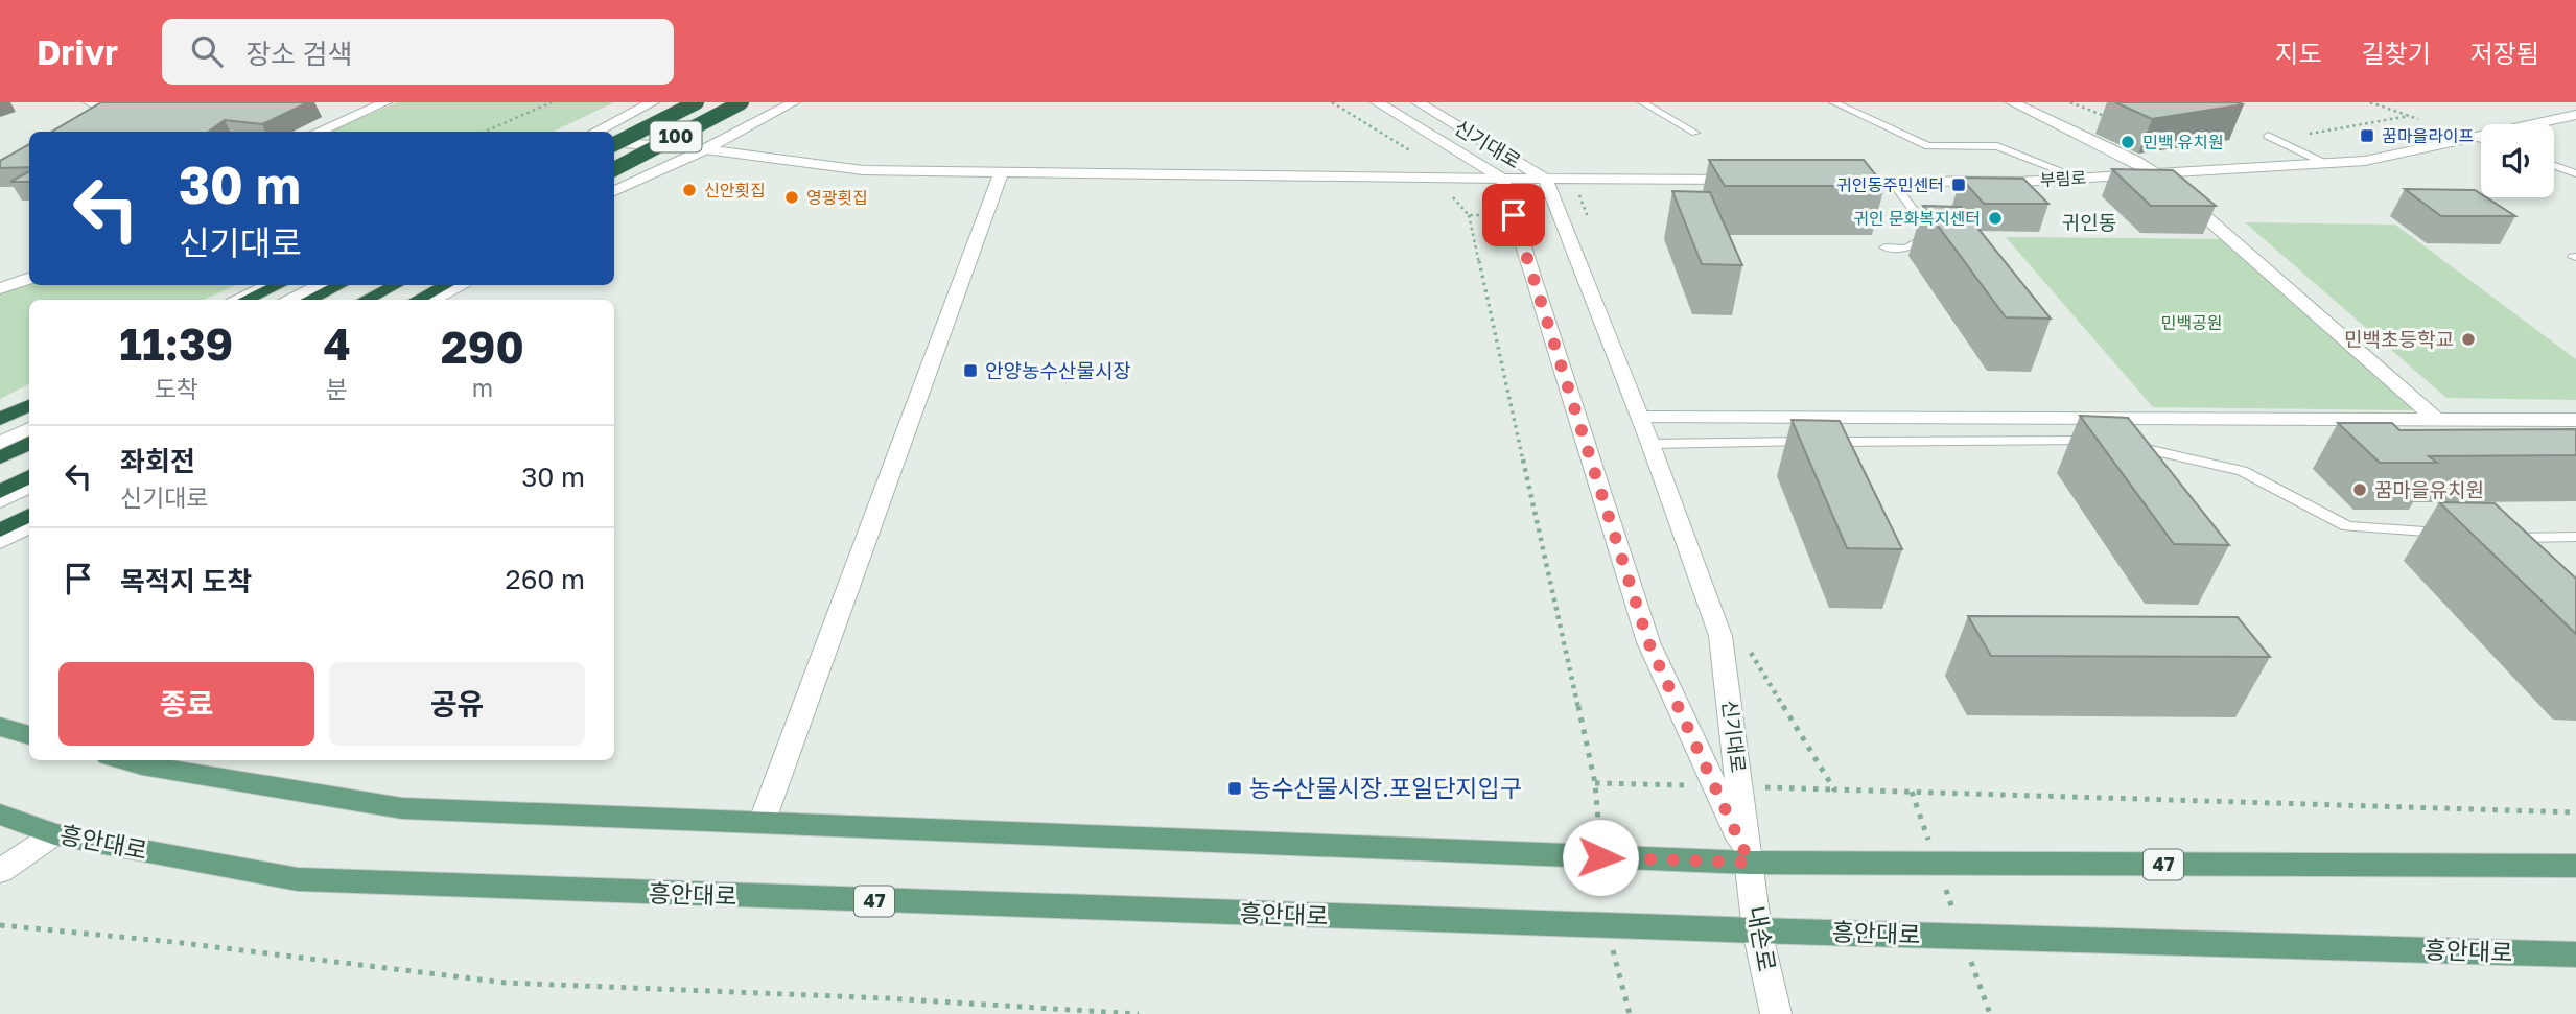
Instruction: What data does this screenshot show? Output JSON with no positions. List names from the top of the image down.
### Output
{
  "streets": {
    "highway": ["100"],
    "main road": ["흥안대로", "47"],
    "street": ["신기대로", "부림로", "내손로"]
  },
  "crossings": [
    ["신기대로", "47"],
    ["신기대로", "내손로"],
    ["흥안대로", "내손로"],
    ["47", "내손로"]
  ],
  "districts": ["귀인동"],
  "parks": ["민백공원"],
  "places": {
    "transit": [
      "꿈마을라이프",
      "귀인동주민센터",
      "안양농수산물시장",
      "농수산물시장.포일단지입구"
    ],
    "other": [
      "민백 유치원",
      "신안횟집",
      "영광횟집",
      "귀인 문화복지센터",
      "민백초등학교",
      "꿈마을유치원"
    ]
  },
  "page": {
    "header": "Drivr",
    "search": "장소 검색",
    "nav": ["지도", "길찾기", "저장됨"],
    "turn": ["30 m", "신기대로"],
    "eta": [
      "11:39",
      "도착",
      "4",
      "분",
      "290",
      "m"
    ],
    "list": [
      {
        "name": "좌회전",
        "note": "신기대로",
        "value": "30 m"
      },
      {
        "name": "목적지 도착",
        "value": "260 m"
      }
    ],
    "buttons": ["종료", "공유"]
  }
}
